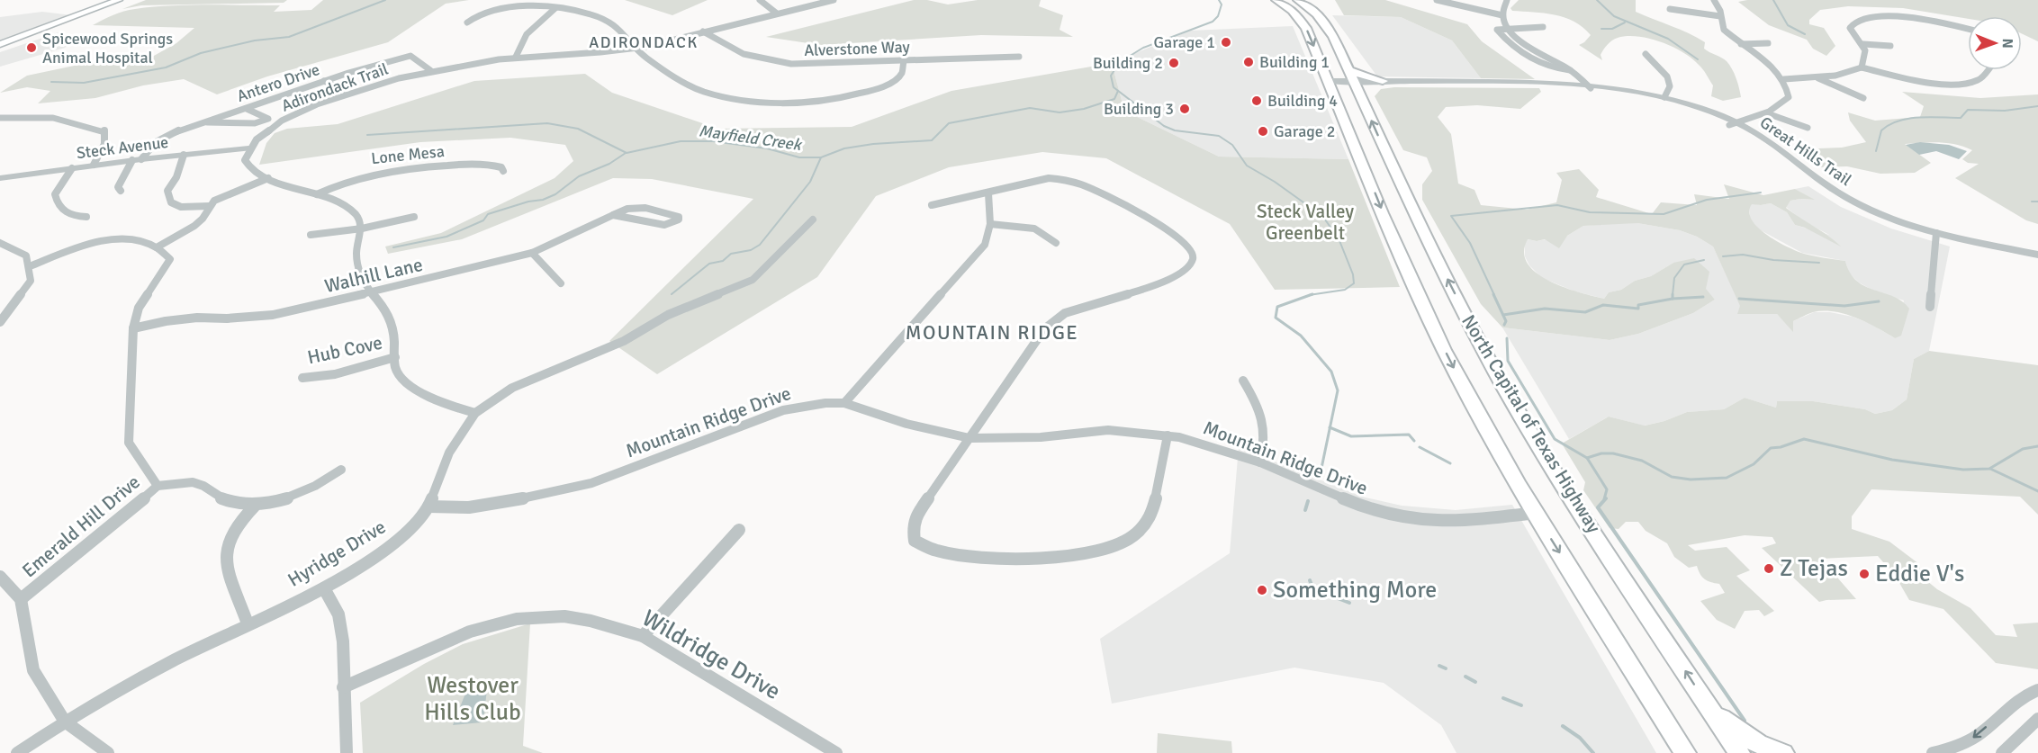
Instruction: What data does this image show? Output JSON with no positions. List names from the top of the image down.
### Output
{
  "streets": {
    "highway": ["North Capital of Texas Highway"],
    "street": [
      "Alverstone Way",
      "Antero Drive",
      "Adirondack Trail",
      "Steck Avenue",
      "Great Hills Trail",
      "Lone Mesa",
      "Walhill Lane",
      "Hub Cove",
      "Mountain Ridge Drive",
      "Emerald Hill Drive",
      "Hyridge Drive",
      "Wildridge Drive"
    ]
  },
  "crossings": [
    ["Alverstone Way", "Adirondack Trail"],
    ["Antero Drive", "Adirondack Trail"],
    ["Antero Drive", "Steck Avenue"],
    ["Adirondack Trail", "Steck Avenue"],
    ["Great Hills Trail", "North Capital of Texas Highway"],
    ["Walhill Lane", "Emerald Hill Drive"],
    ["Mountain Ridge Drive", "North Capital of Texas Highway"],
    ["Mountain Ridge Drive", "Hyridge Drive"]
  ],
  "districts": ["ADIRONDACK", "MOUNTAIN RIDGE"],
  "water": ["Mayfield Creek"],
  "parks": ["Steck Valley Greenbelt", "Westover Hills Club"],
  "places": [
    "Garage 1",
    "Spicewood Springs Animal Hospital",
    "Building 1",
    "Building 2",
    "Building 4",
    "Building 3",
    "Garage 2",
    "Z Tejas",
    "Eddie V's",
    "Something More"
  ],
  "north": "right"
}
